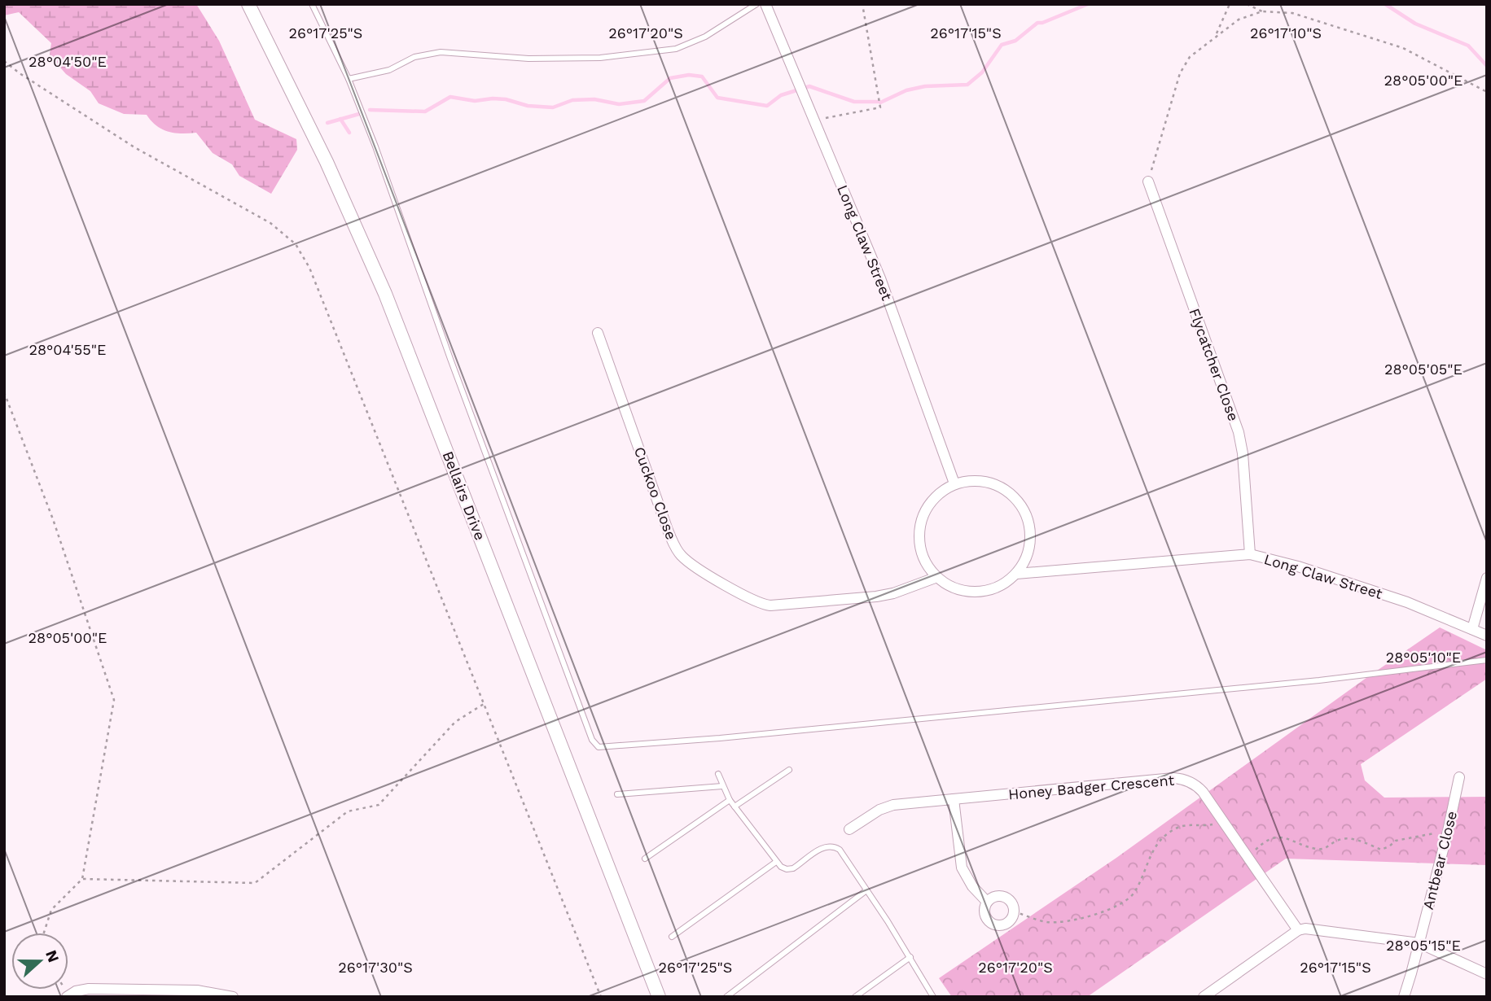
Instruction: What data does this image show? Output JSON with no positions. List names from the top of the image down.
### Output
{
  "streets": {
    "street": [
      "Long Claw Street",
      "Flycatcher Close",
      "Cuckoo Close",
      "Bellairs Drive",
      "Honey Badger Crescent",
      "Antbear Close"
    ]
  },
  "crossings": [
    ["Long Claw Street", "Flycatcher Close"],
    ["Long Claw Street", "Cuckoo Close"]
  ],
  "north": "right",
  "coordinates": [
    "26°17'25\"S",
    "26°17'20\"S",
    "26°17'15\"S",
    "26°17'10\"S",
    "28°04'50\"E",
    "28°05'00\"E",
    "28°04'55\"E",
    "28°05'05\"E",
    "28°05'10\"E",
    "28°05'15\"E",
    "26°17'30\"S"
  ]
}
